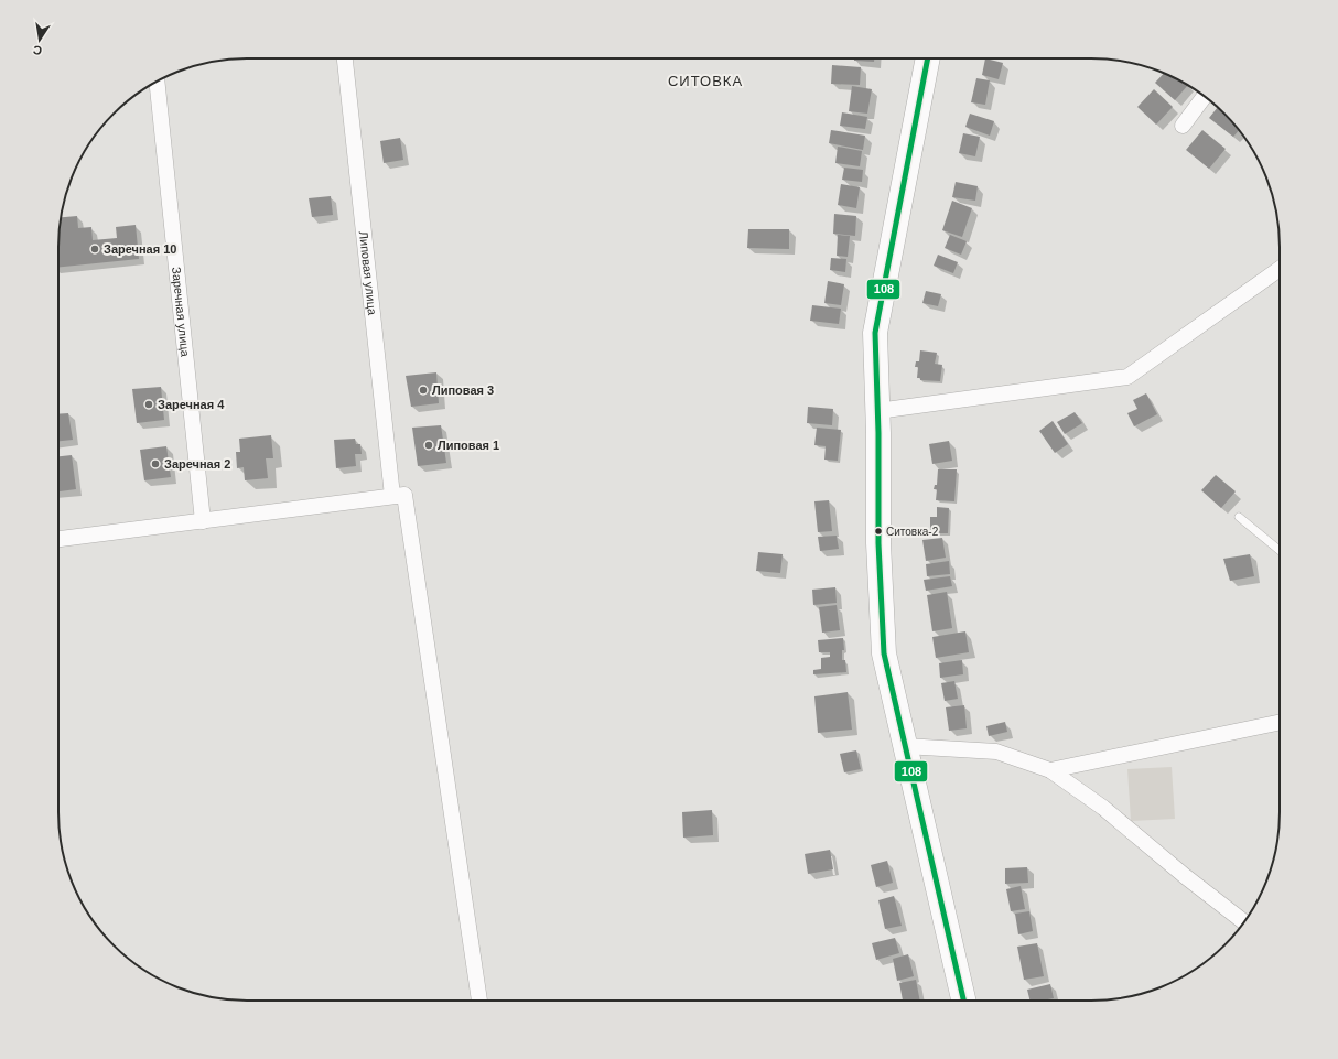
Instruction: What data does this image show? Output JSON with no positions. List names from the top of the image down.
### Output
{
  "streets": {
    "street": ["Липовая улица", "Заречная улица"]
  },
  "districts": ["СИТОВКА"],
  "places": [
    "Заречная 10",
    "Липовая 3",
    "Заречная 4",
    "Липовая 1",
    "Заречная 2",
    "Ситовка-2"
  ],
  "lines": ["transit line 108"],
  "north": "bottom"
}
